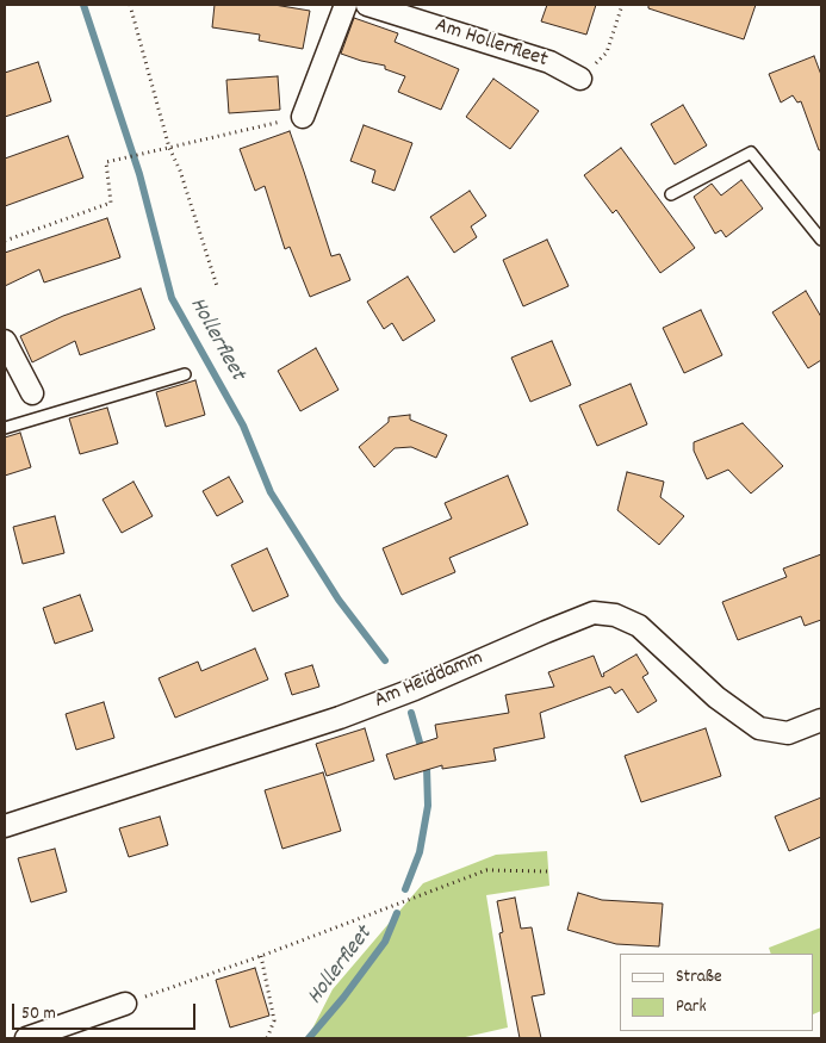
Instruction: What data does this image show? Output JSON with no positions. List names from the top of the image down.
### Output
{
  "streets": {
    "street": ["Am Hollerfleet", "Am Heiddamm"]
  },
  "water": ["Hollerfleet"],
  "legend": ["Straße", "Park"],
  "scale_bar": "50 m"
}
